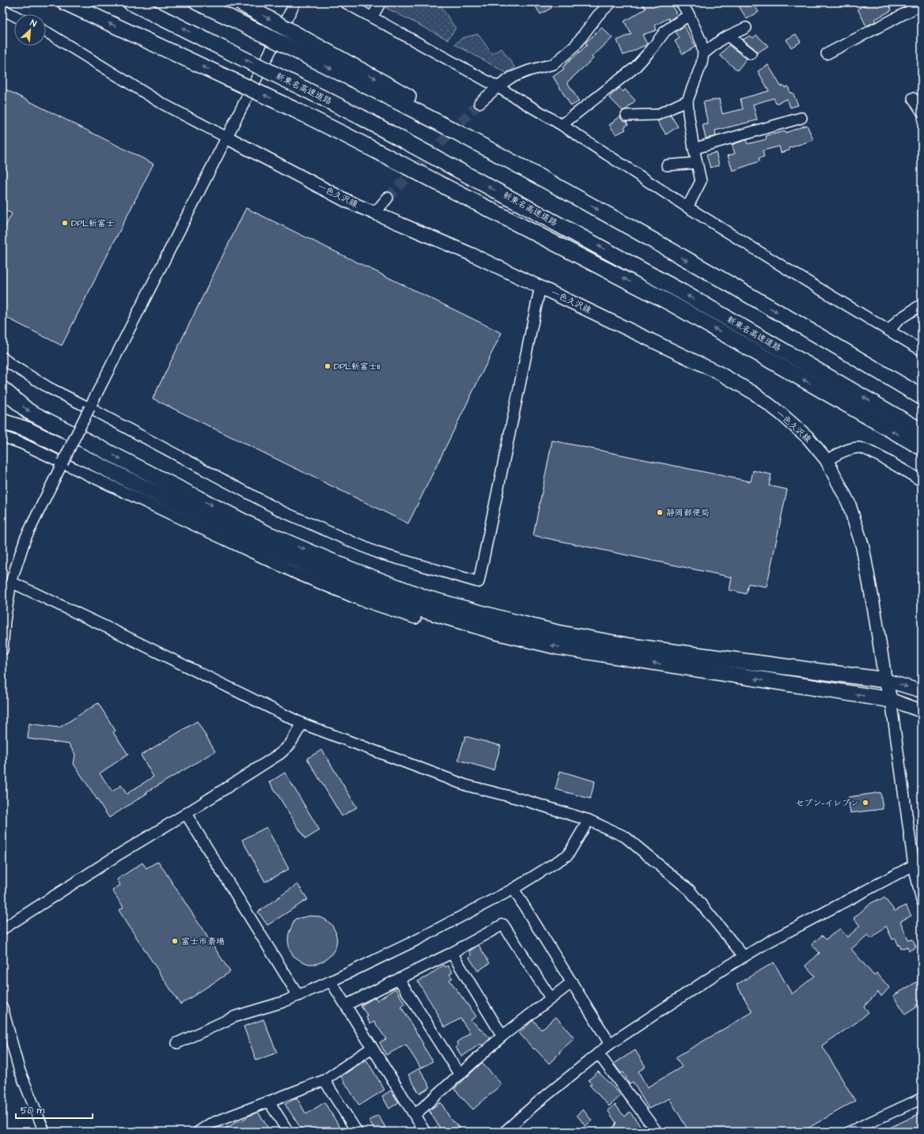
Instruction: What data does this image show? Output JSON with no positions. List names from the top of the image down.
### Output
{
  "streets": {
    "highway": ["新東名高速道路"],
    "main road": ["一色久沢線"]
  },
  "places": [
    "DPL新富士",
    "DPL新富士II",
    "静岡郵便局",
    "セブン-イレブン",
    "富士市斎場"
  ],
  "scale_bar": "50 m",
  "north": "top right"
}
